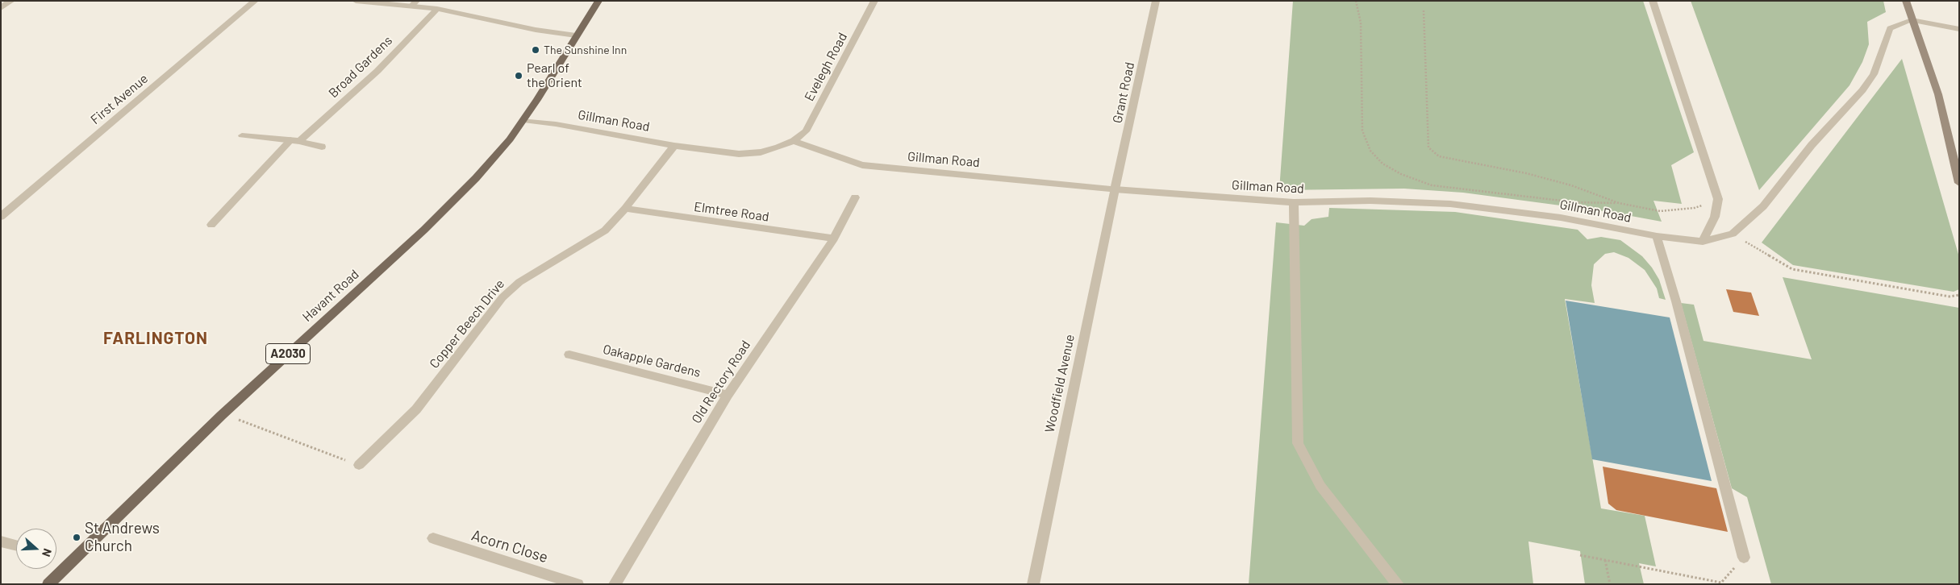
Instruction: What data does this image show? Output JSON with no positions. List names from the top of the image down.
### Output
{
  "streets": {
    "main road": ["Havant Road", "A2030"],
    "street": [
      "Broad Gardens",
      "Evelegh Road",
      "Grant Road",
      "First Avenue",
      "Gillman Road",
      "Elmtree Road",
      "Copper Beech Drive",
      "Oakapple Gardens",
      "Old Rectory Road",
      "Woodfield Avenue",
      "Acorn Close"
    ]
  },
  "crossings": [
    ["Evelegh Road", "Gillman Road"],
    ["Grant Road", "Gillman Road"],
    ["Grant Road", "Woodfield Avenue"],
    ["Gillman Road", "Havant Road"],
    ["Gillman Road", "Copper Beech Drive"],
    ["Gillman Road", "Woodfield Avenue"],
    ["Elmtree Road", "Copper Beech Drive"],
    ["Elmtree Road", "Old Rectory Road"],
    ["Oakapple Gardens", "Old Rectory Road"]
  ],
  "districts": ["FARLINGTON"],
  "places": ["The Sunshine Inn", "Pearl of the Orient", "St Andrews Church"],
  "north": "right"
}
